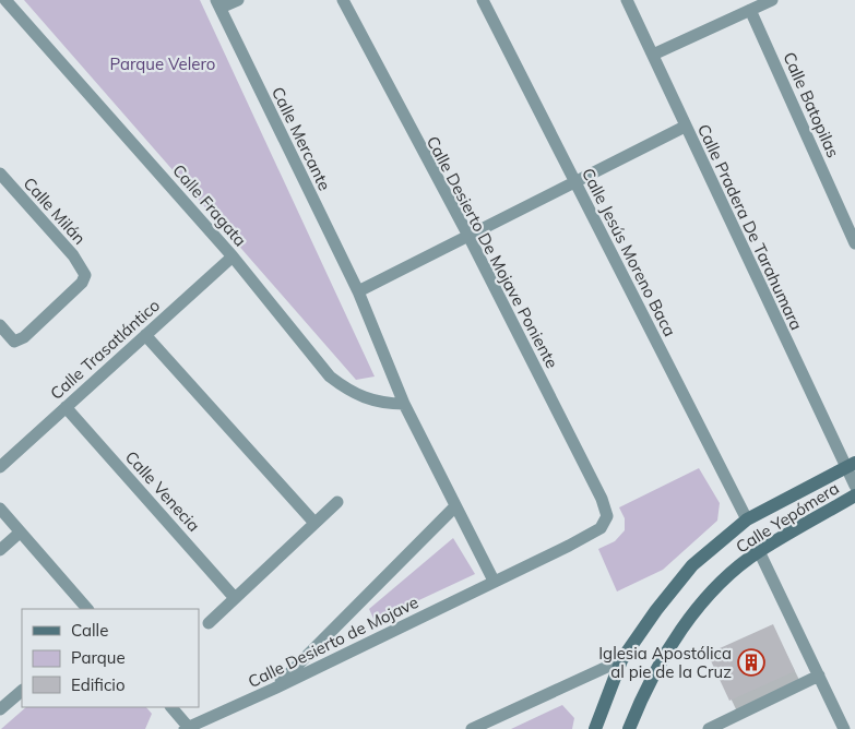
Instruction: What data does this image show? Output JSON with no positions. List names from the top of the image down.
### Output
{
  "streets": {
    "main road": ["Calle Yepómera"],
    "street": [
      "Calle Batopilas",
      "Calle Mercante",
      "Calle Fragata",
      "Calle Milán",
      "Calle Pradera De Tarahumara",
      "Calle Desierto De Mojave Poniente",
      "Calle Jesús Moreno Baca",
      "Calle Trasatlántico",
      "Calle Venecia",
      "Calle Desierto de Mojave"
    ]
  },
  "crossings": [
    ["Calle Mercante", "Calle Fragata"],
    ["Calle Mercante", "Calle Desierto De Mojave Poniente"],
    ["Calle Mercante", "Calle Desierto de Mojave"],
    ["Calle Fragata", "Calle Trasatlántico"],
    ["Calle Pradera De Tarahumara", "Calle Yepómera"],
    ["Calle Desierto De Mojave Poniente", "Calle Desierto de Mojave"],
    ["Calle Jesús Moreno Baca", "Calle Yepómera"],
    ["Calle Trasatlántico", "Calle Venecia"]
  ],
  "parks": ["Parque Velero"],
  "places": {
    "building": ["Iglesia Apostólica al pie de la Cruz"]
  },
  "legend": ["Calle", "Parque", "Edificio"]
}
